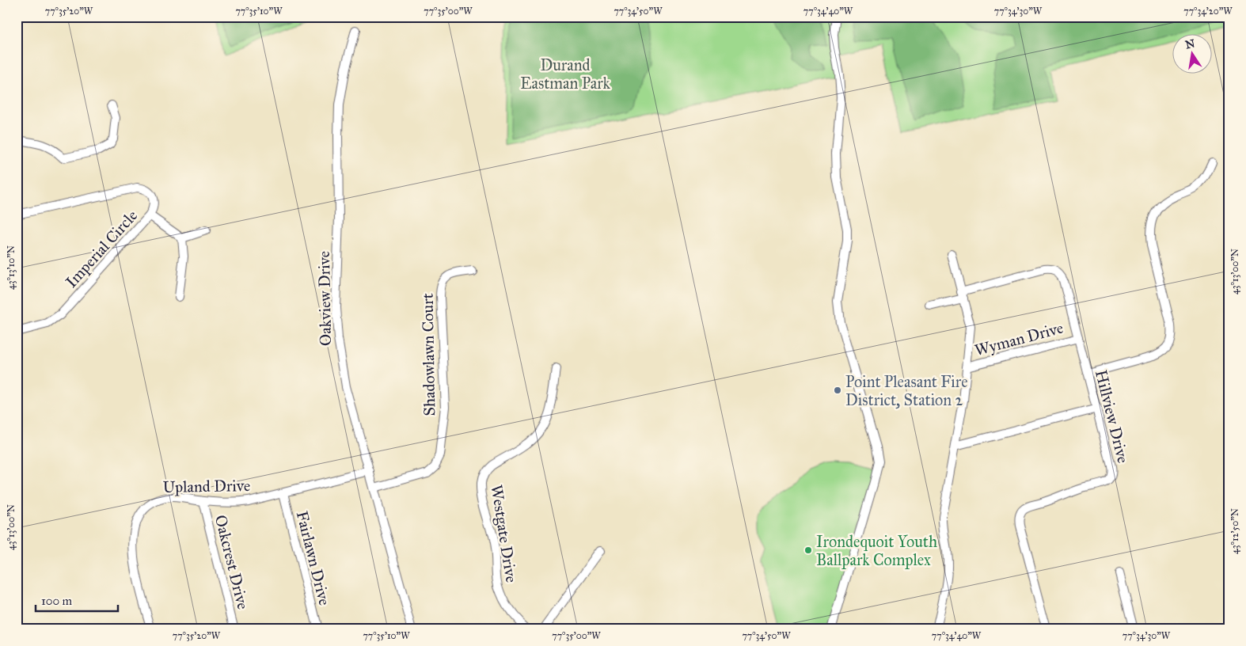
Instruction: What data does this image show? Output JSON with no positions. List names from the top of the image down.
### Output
{
  "streets": {
    "street": [
      "Imperial Circle",
      "Oakview Drive",
      "Wyman Drive",
      "Shadowlawn Court",
      "Hillview Drive",
      "Upland Drive",
      "Westgate Drive",
      "Fairlawn Drive",
      "Oakcrest Drive"
    ]
  },
  "crossings": [
    ["Oakview Drive", "Shadowlawn Court"],
    ["Oakview Drive", "Upland Drive"],
    ["Wyman Drive", "Hillview Drive"],
    ["Upland Drive", "Fairlawn Drive"],
    ["Upland Drive", "Oakcrest Drive"]
  ],
  "parks": ["Durand Eastman Park"],
  "places": ["Point Pleasant Fire District, Station 2", "Irondequoit Youth Ballpark Complex"],
  "scale_bar": "100 m",
  "north": "top",
  "coordinates": [
    "77°35'20\"W",
    "77°35'10\"W",
    "77°35'00\"W",
    "77°34'50\"W",
    "77°34'40\"W",
    "77°34'30\"W",
    "77°34'20\"W",
    "43°13'10\"N",
    "43°13'00\"N",
    "43°12'50\"N"
  ]
}
